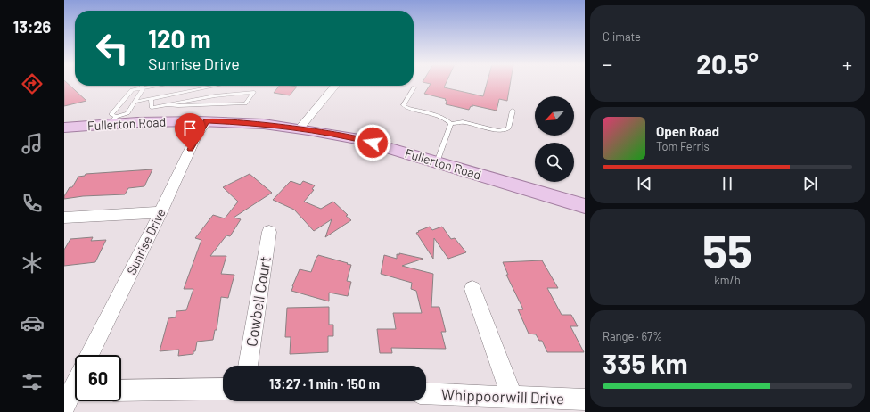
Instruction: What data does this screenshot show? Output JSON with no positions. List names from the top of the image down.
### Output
{
  "streets": {
    "main road": ["Fullerton Road"],
    "street": ["Sunrise Drive", "Cowbell Court", "Whippoorwill Drive"]
  },
  "crossings": [
    ["Fullerton Road", "Sunrise Drive"]
  ],
  "north": "bottom left",
  "page": {
    "tabs": "13:26",
    "tile": [
      "Climate",
      ["55", "km/h"],
      ["Range · 67%", "335 km"]
    ],
    "turn": ["120 m", "Sunrise Drive"],
    "heat": ["−", "20.5°", "+"],
    "song": ["Open Road", "Tom Ferris"],
    "limit": "60",
    "trip": "13:27 · 1 min · 150 m"
  }
}
